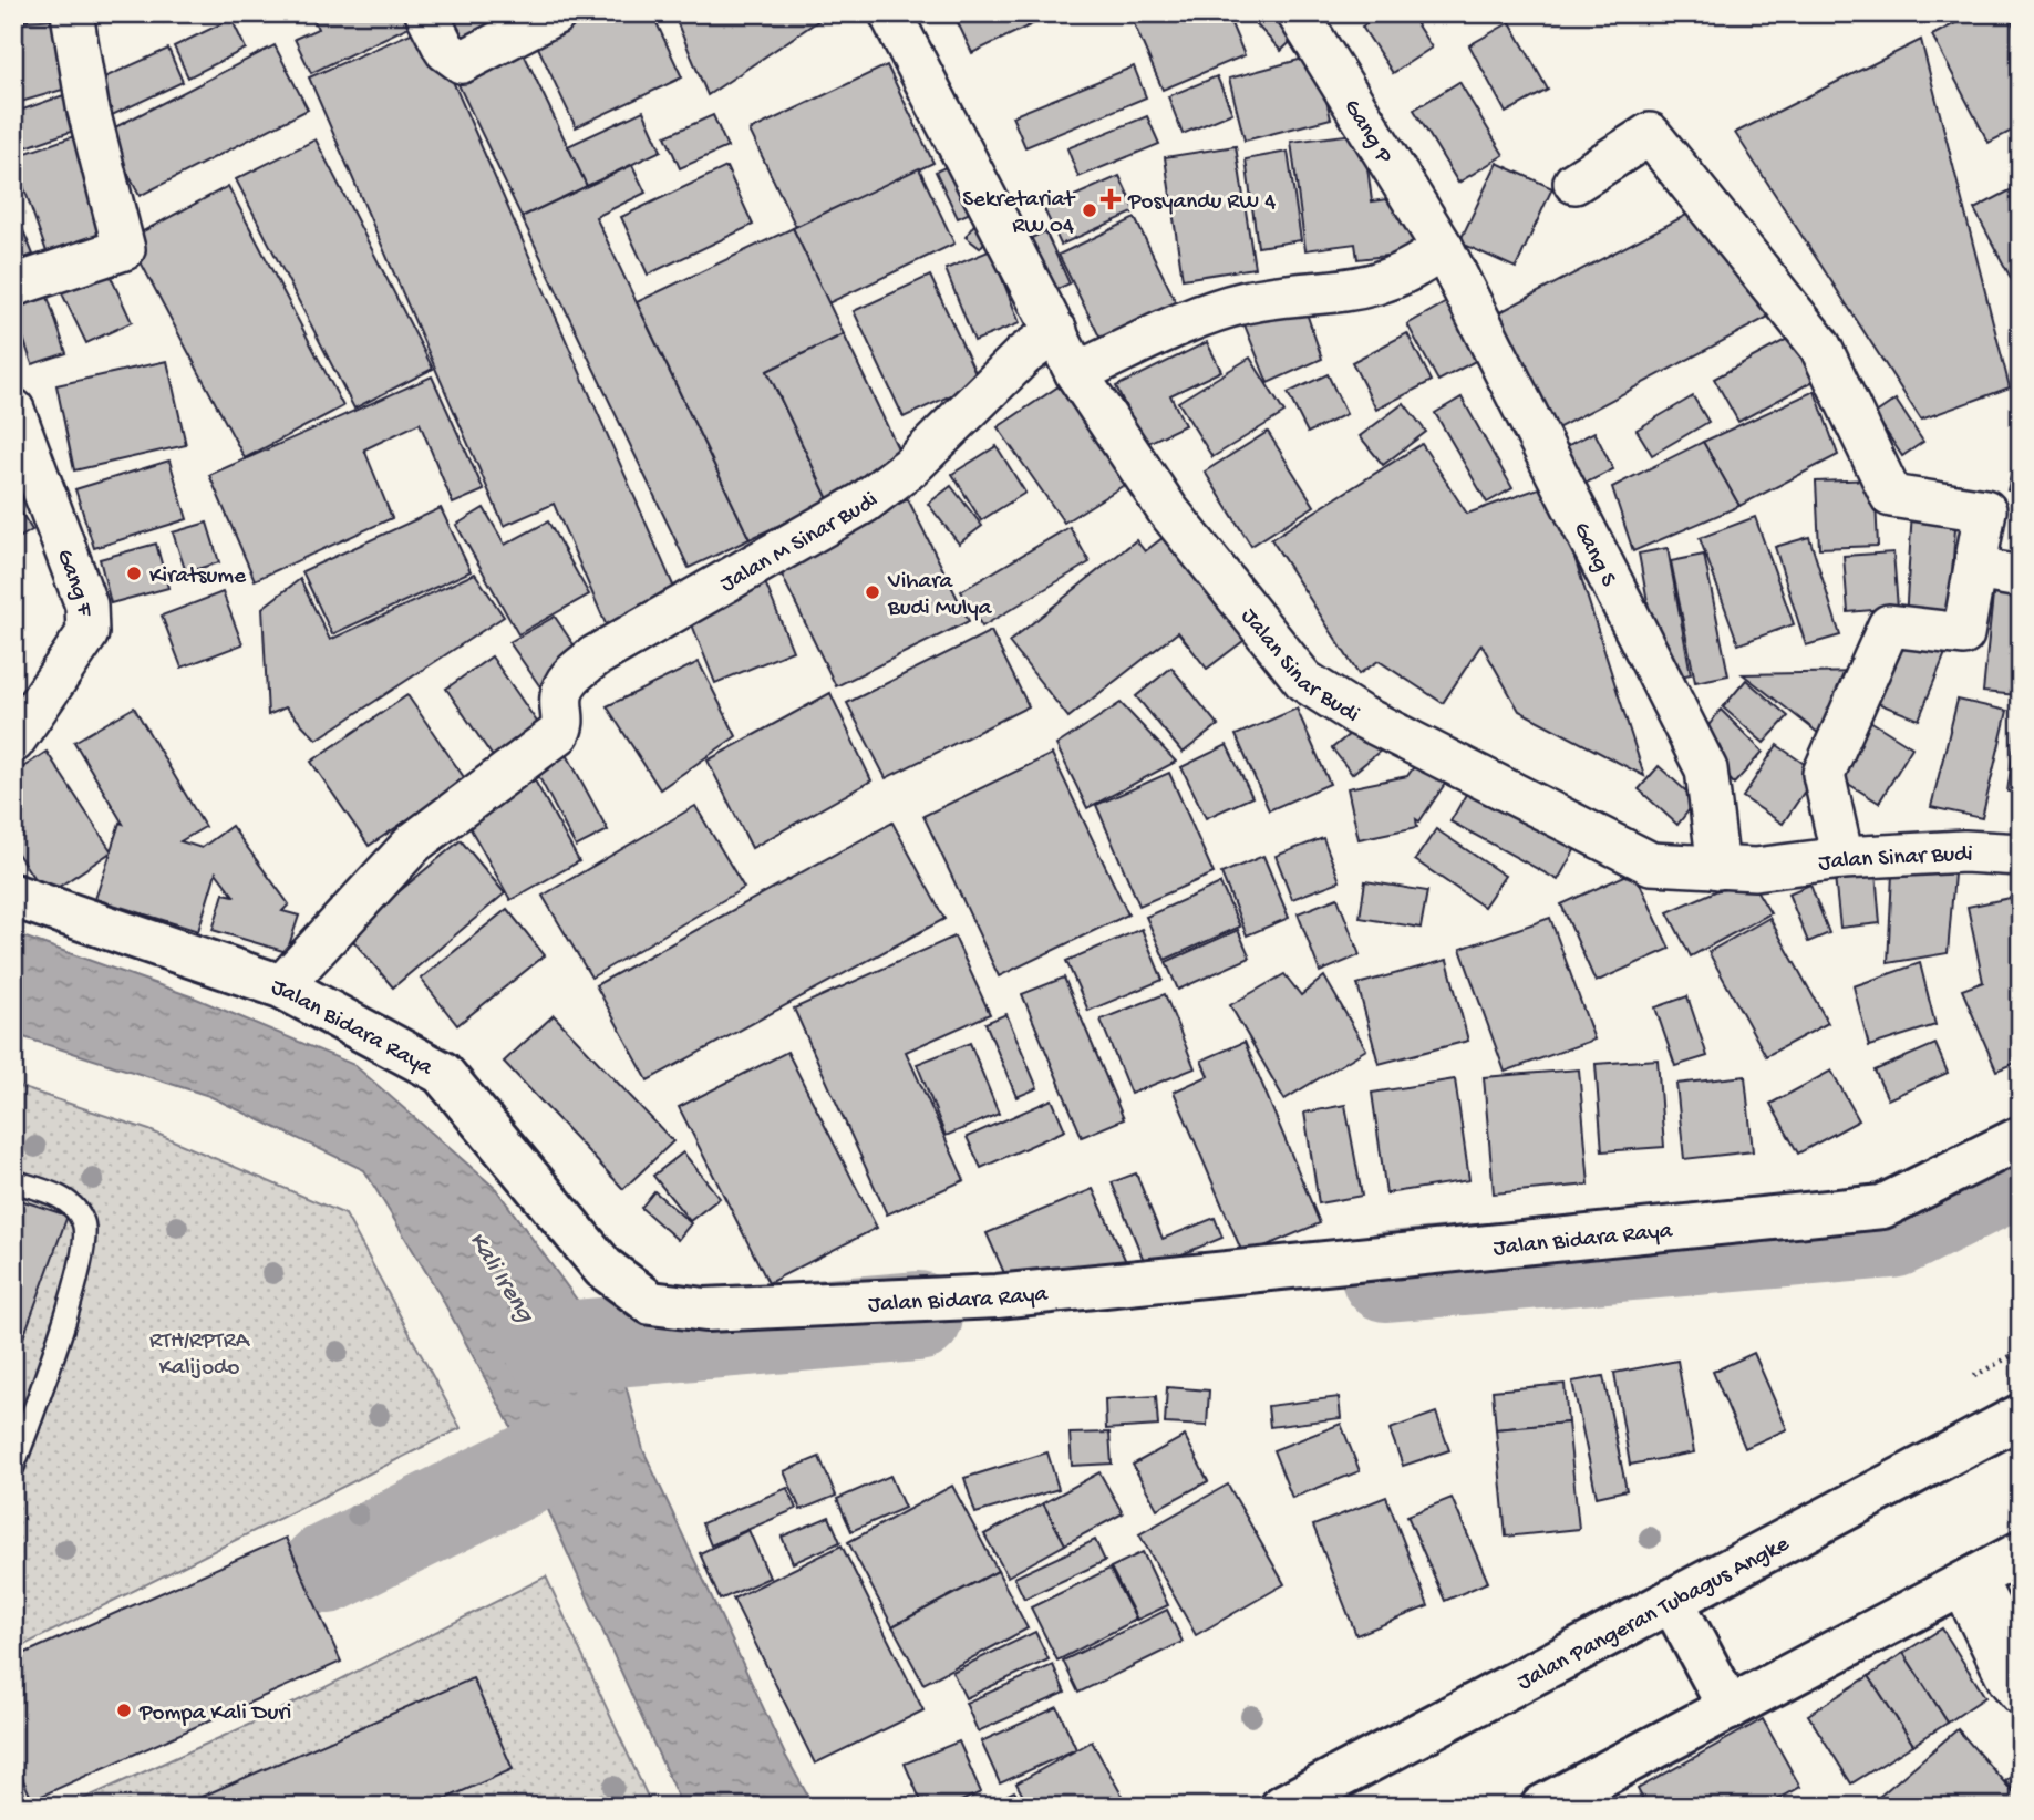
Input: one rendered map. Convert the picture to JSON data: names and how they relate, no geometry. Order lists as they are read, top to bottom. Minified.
{"streets":{"street":["Gang P","Jalan M Sinar Budi","Gang S","Gang F","Jalan Sinar Budi","Jalan Bidara Raya","Jalan Pangeran Tubagus Angke"]},"crossings":[["Gang P","Gang S"],["Jalan M Sinar Budi","Jalan Sinar Budi"],["Jalan M Sinar Budi","Jalan Bidara Raya"],["Gang S","Jalan Sinar Budi"]],"water":["Kali Ireng"],"parks":["RTH/RPTRA Kalijodo"],"places":{"health":["Posyandu RW 4"],"other":["Sekretariat RW 04","Kiratsume","Vihara Budi Mulya","Pompa Kali Duri"]}}
